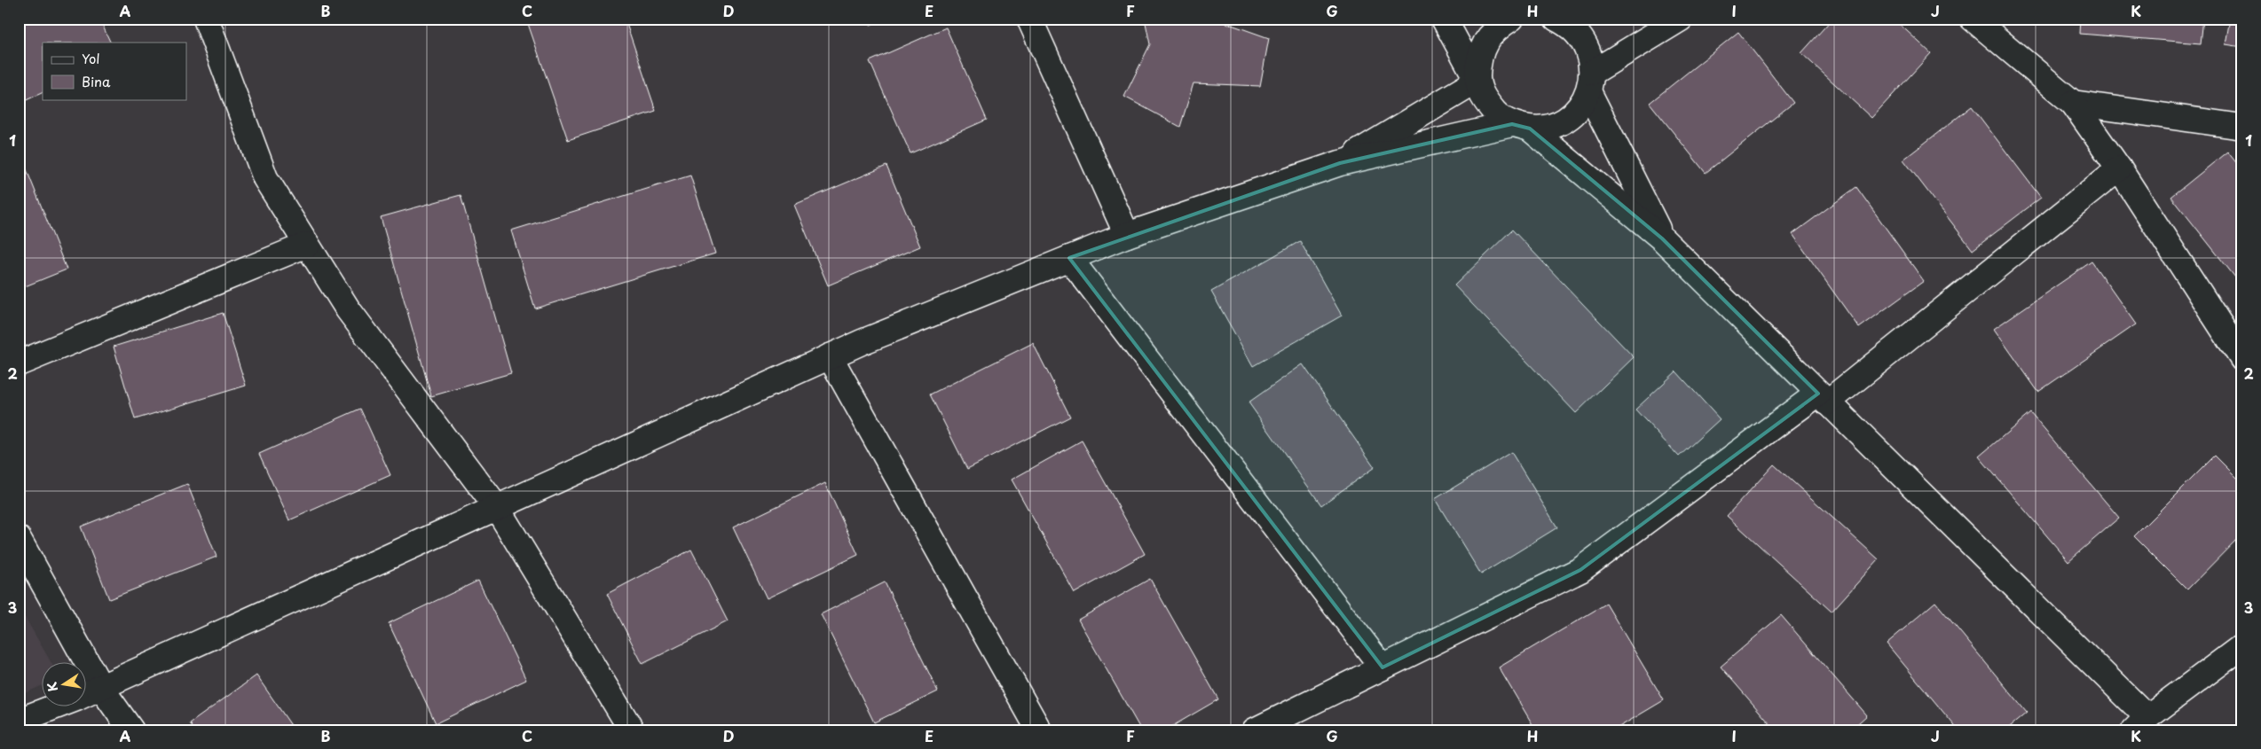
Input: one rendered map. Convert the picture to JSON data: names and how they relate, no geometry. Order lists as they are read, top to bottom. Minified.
{"legend":["Yol","Bina"],"north":"left","grid":{"columns":["A","B","C","D","E","F","G","H","I","J","K"],"rows":["1","2","3"]}}
